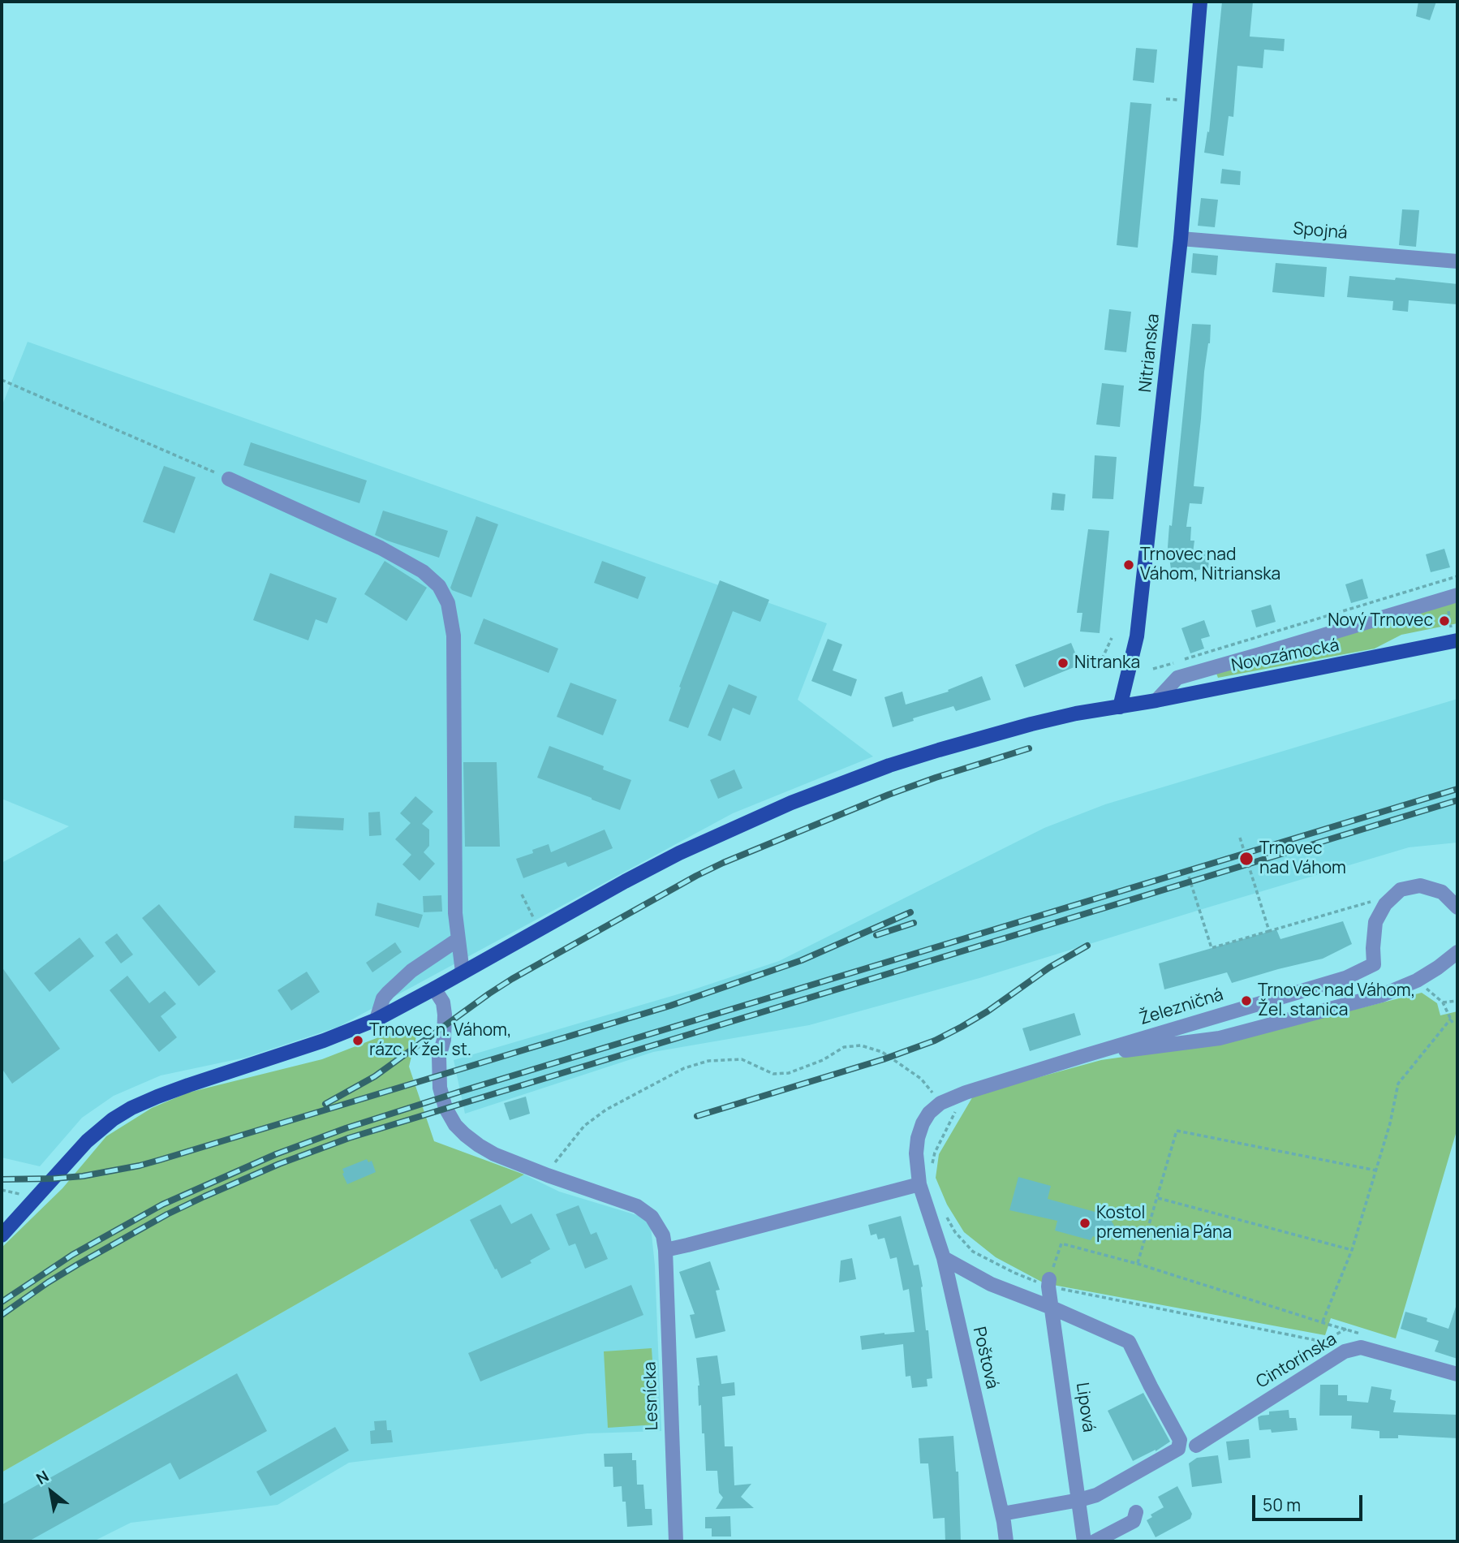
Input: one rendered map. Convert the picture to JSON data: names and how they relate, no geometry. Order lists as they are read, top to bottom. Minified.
{"streets":{"main road":["Nitrianska","Novozámocká"],"street":["Spojná","Železničná","Poštová","Cintorínska","Lesnícka","Lipová"]},"crossings":[["Spojná","Nitrianska"],["Nitrianska","Novozámocká"],["Novozámocká","Lesnícka"],["Železničná","Poštová"]],"places":["Trnovec nad Váhom, Nitrianska","Nový Trnovec","Nitranka","Trnovec nad Váhom","Trnovec nad Váhom, Žel. stanica","Trnovec n. Váhom, rázc. k žel. st.","Kostol premenenia Pána"],"scale_bar":"50 m","north":"top left"}
